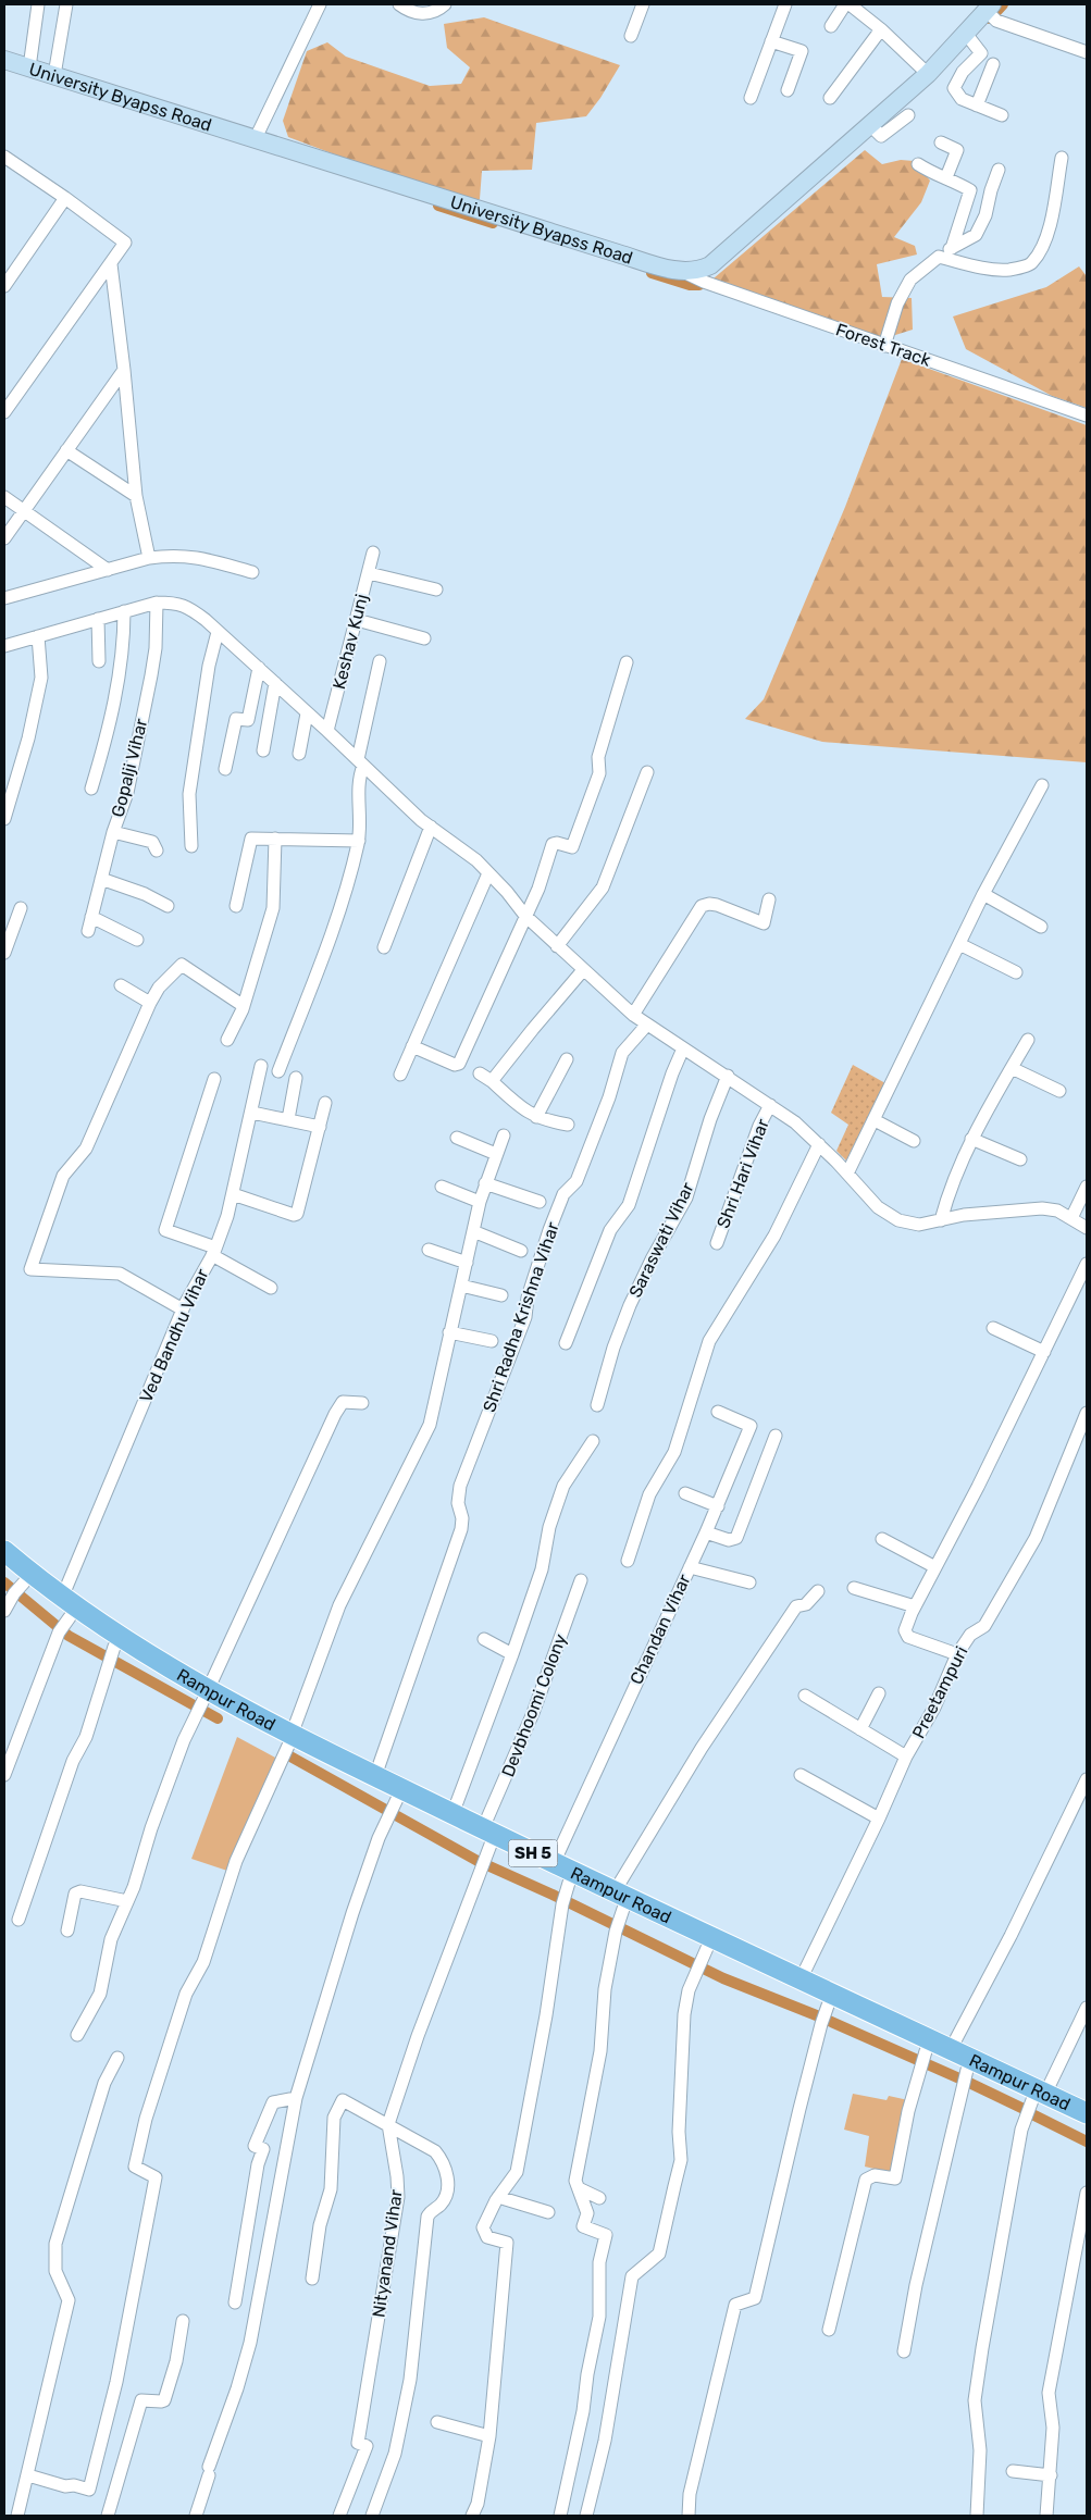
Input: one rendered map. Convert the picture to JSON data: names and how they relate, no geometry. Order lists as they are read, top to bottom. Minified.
{"streets":{"main road":["University Byapss Road","Rampur Road","SH 5"],"street":["Forest Track","Keshav Kunj","Gopalji Vihar","Shri Hari Vihar","Saraswati Vihar","Shri Radha Krishna Vihar","Ved Bandhu Vihar","Chandan Vihar","Preetampuri","Devbhoomi Colony","Nityanand Vihar"]},"crossings":[["University Byapss Road","Forest Track"],["Shri Radha Krishna Vihar","Rampur Road"],["Ved Bandhu Vihar","Rampur Road"],["Chandan Vihar","Rampur Road"],["Preetampuri","Rampur Road"],["Rampur Road","Devbhoomi Colony"],["Rampur Road","Nityanand Vihar"],["Devbhoomi Colony","Nityanand Vihar"]]}
